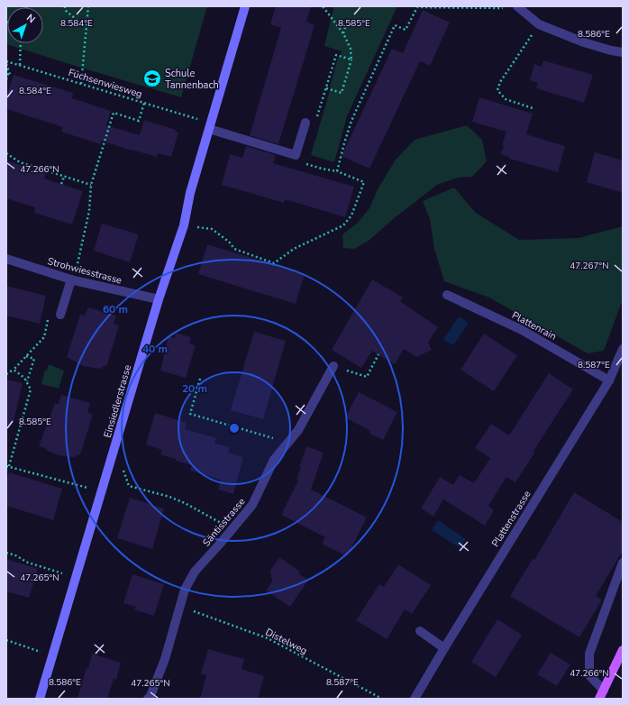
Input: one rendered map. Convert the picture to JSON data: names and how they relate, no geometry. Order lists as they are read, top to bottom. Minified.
{"streets":{"main road":["Einsiedlerstrasse"],"street":["Strohwiesstrasse","Plattenrain","Plattenstrasse","Säntisstrasse"],"path":["Füchsenwiesweg","Distelweg"]},"crossings":[["Strohwiesstrasse","Einsiedlerstrasse"],["Plattenrain","Plattenstrasse"],["Säntisstrasse","Distelweg"]],"places":{"school or university":["Schule Tannenbach"]},"north":"top right","coordinates":["8.584°E","8.585°E","8.586°E","47.266°N","47.267°N","8.587°E","47.265°N"],"rings":["60 m","40 m","20 m"]}
